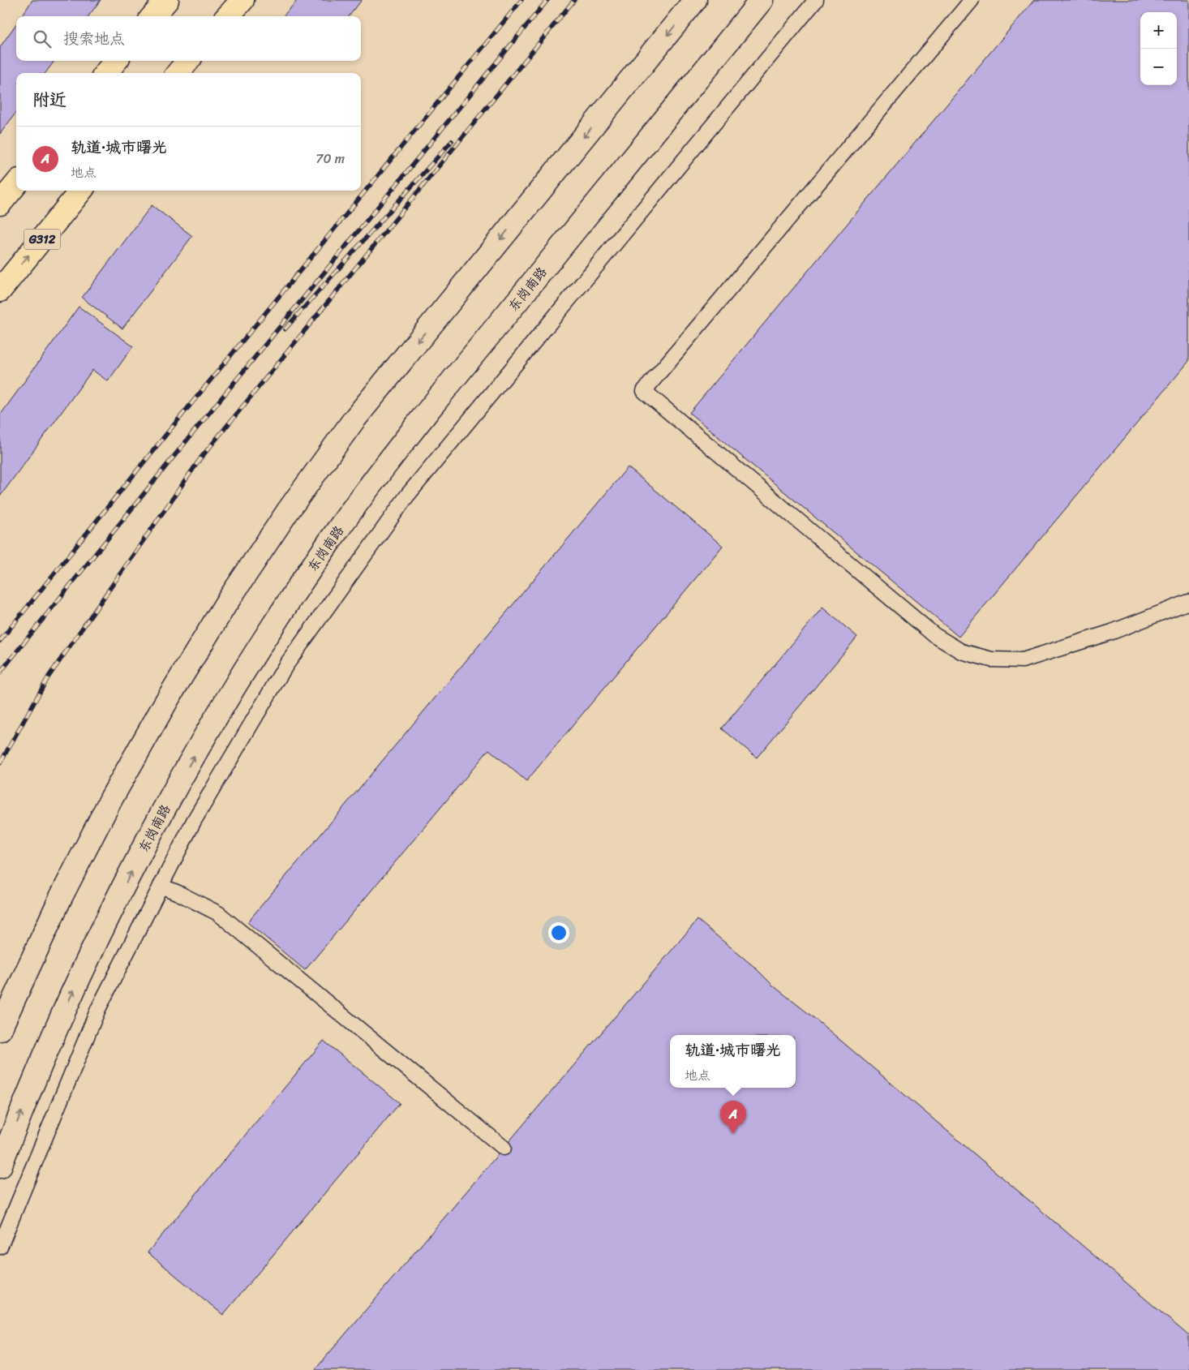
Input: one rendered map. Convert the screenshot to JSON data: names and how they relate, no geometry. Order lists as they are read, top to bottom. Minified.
{"streets":{"highway":["G312"],"street":["东岗南路"]},"page":{"map_buttons":["+","−"],"search":"搜索地点","heading":"附近","list":[{"mark":"A","name":"轨道·城市曙光","note":"地点","value":"70 m"}],"popup":["轨道·城市曙光","地点"],"pins":"A"}}
